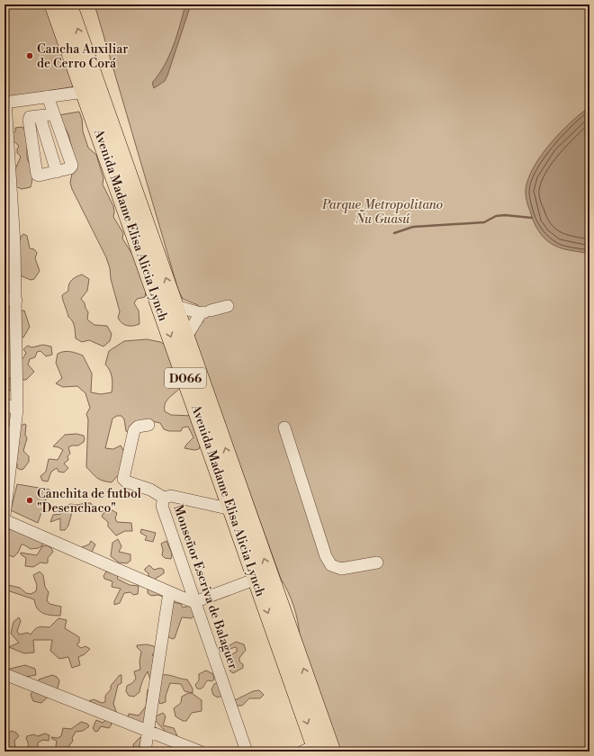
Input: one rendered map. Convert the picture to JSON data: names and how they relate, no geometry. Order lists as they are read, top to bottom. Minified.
{"streets":{"highway":["Avenida Madame Elisa Alicia Lynch","D066"],"street":["Monseñor Escriva de Balaguer"]},"crossings":[["Avenida Madame Elisa Alicia Lynch","Monseñor Escriva de Balaguer"]],"parks":["Parque Metropolitano Ñu Guasú"],"places":["Cancha Auxiliar de Cerro Corá","Canchita de futbol \"Desenchaco\""]}
